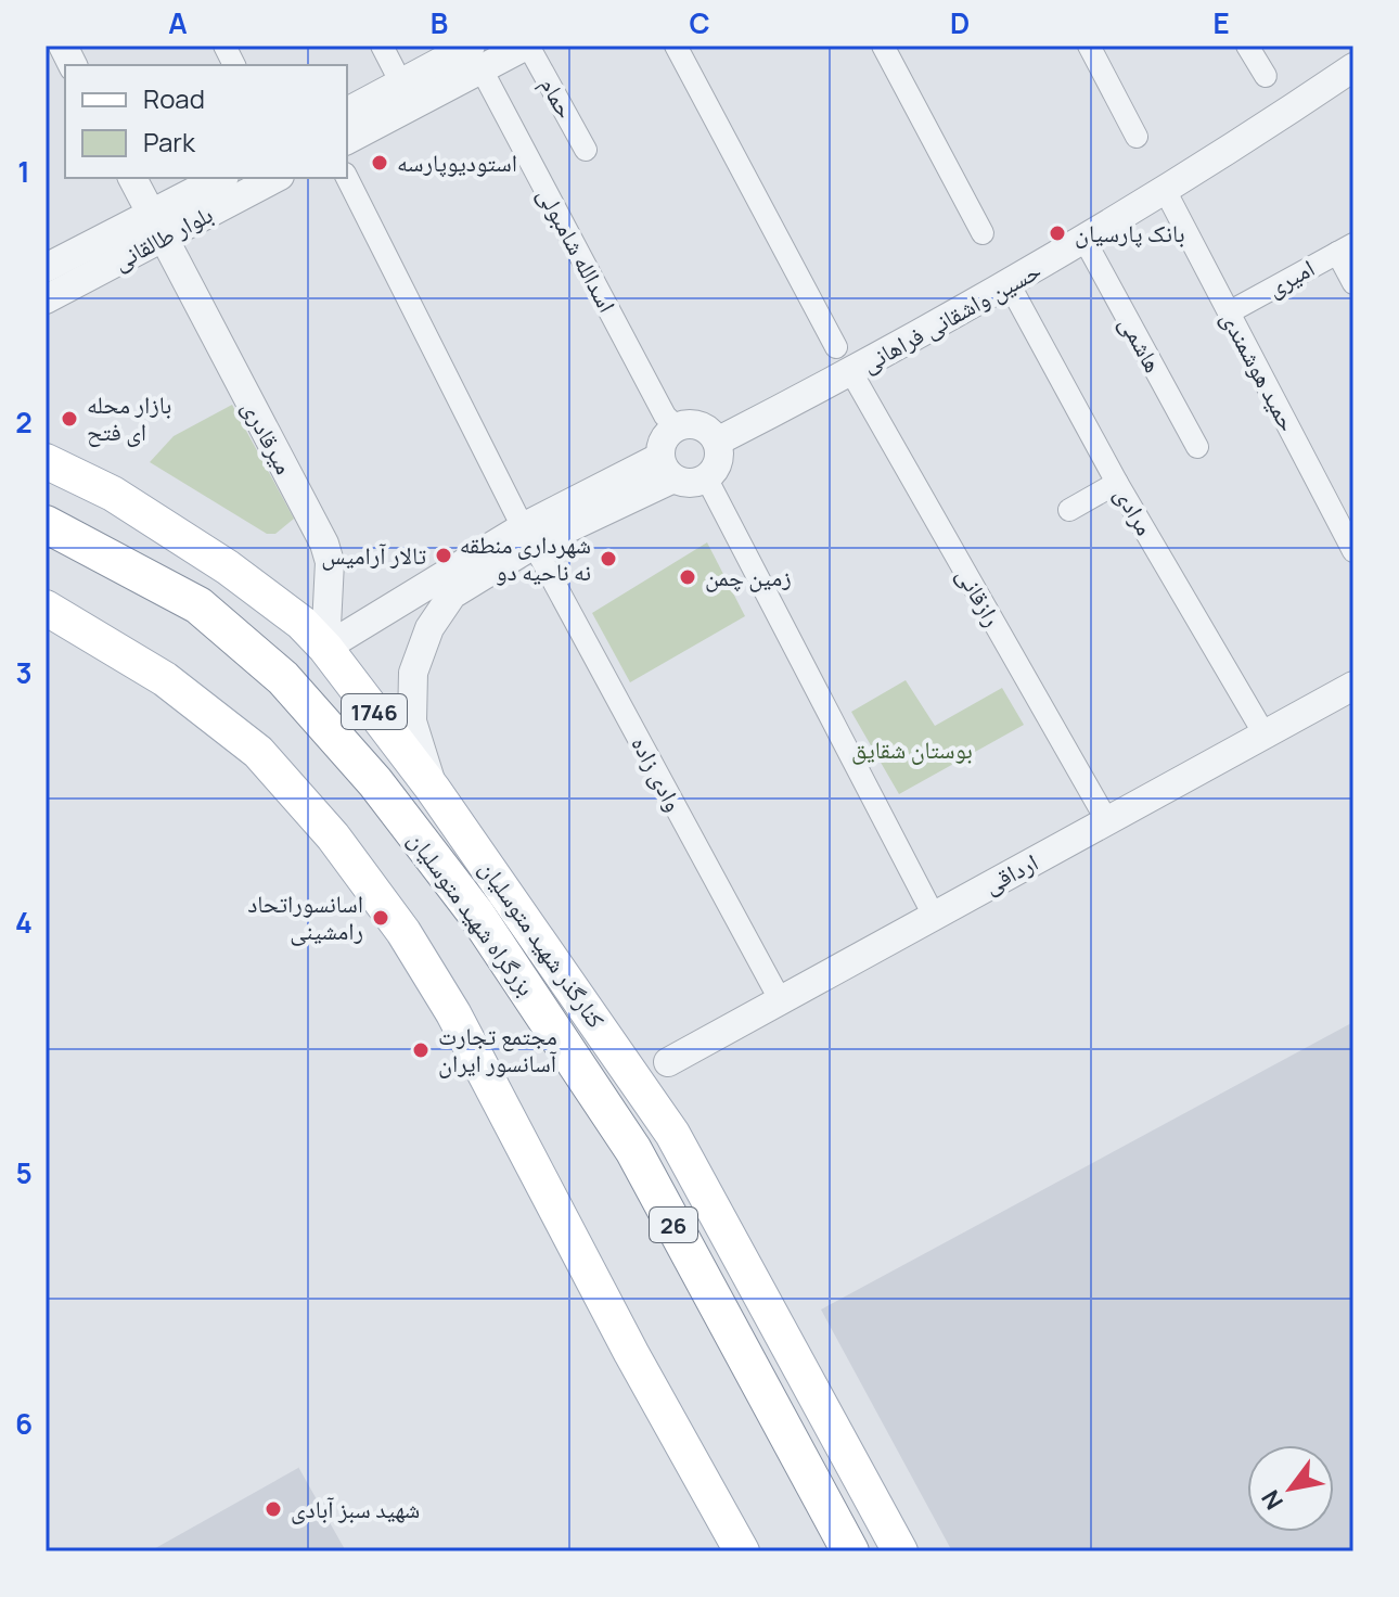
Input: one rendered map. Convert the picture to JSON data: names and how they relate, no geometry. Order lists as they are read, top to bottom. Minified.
{"streets":{"highway":["بزرگراه شهید متوسلیان","26"],"main road":["1746","کنارگذر شهید متوسلیان"],"street":["حمام","بلوار طالقانی","اسدالله شامبولی","امیری","حسین واشقانی فراهانی","هاشمی","حمید هوشمندی","میرقادری","مرادی","رازقانی","وادی زاده","ارداقی"]},"crossings":[["بلوار طالقانی","میرقادری"],["اسدالله شامبولی","حسین واشقانی فراهانی"],["امیری","حمید هوشمندی"],["حسین واشقانی فراهانی","هاشمی"],["حسین واشقانی فراهانی","حمید هوشمندی"],["حسین واشقانی فراهانی","مرادی"],["حسین واشقانی فراهانی","رازقانی"],["میرقادری","کنارگذر شهید متوسلیان"],["مرادی","ارداقی"],["رازقانی","ارداقی"],["وادی زاده","ارداقی"]],"parks":["بوستان شقایق"],"places":["استودیوپارسه","بانک پارسیان","بازار محله ای فتح","تالار آرامیس","شهرداری منطقه نه ناحیه دو","زمین چمن","اسانسوراتحاد رامشینی","مجتمع تجارت آسانسور ایران","شهید سبز آبادی"],"legend":["Road","Park"],"north":"bottom left","grid":{"columns":["A","B","C","D","E"],"rows":["1","2","3","4","5","6"]}}
